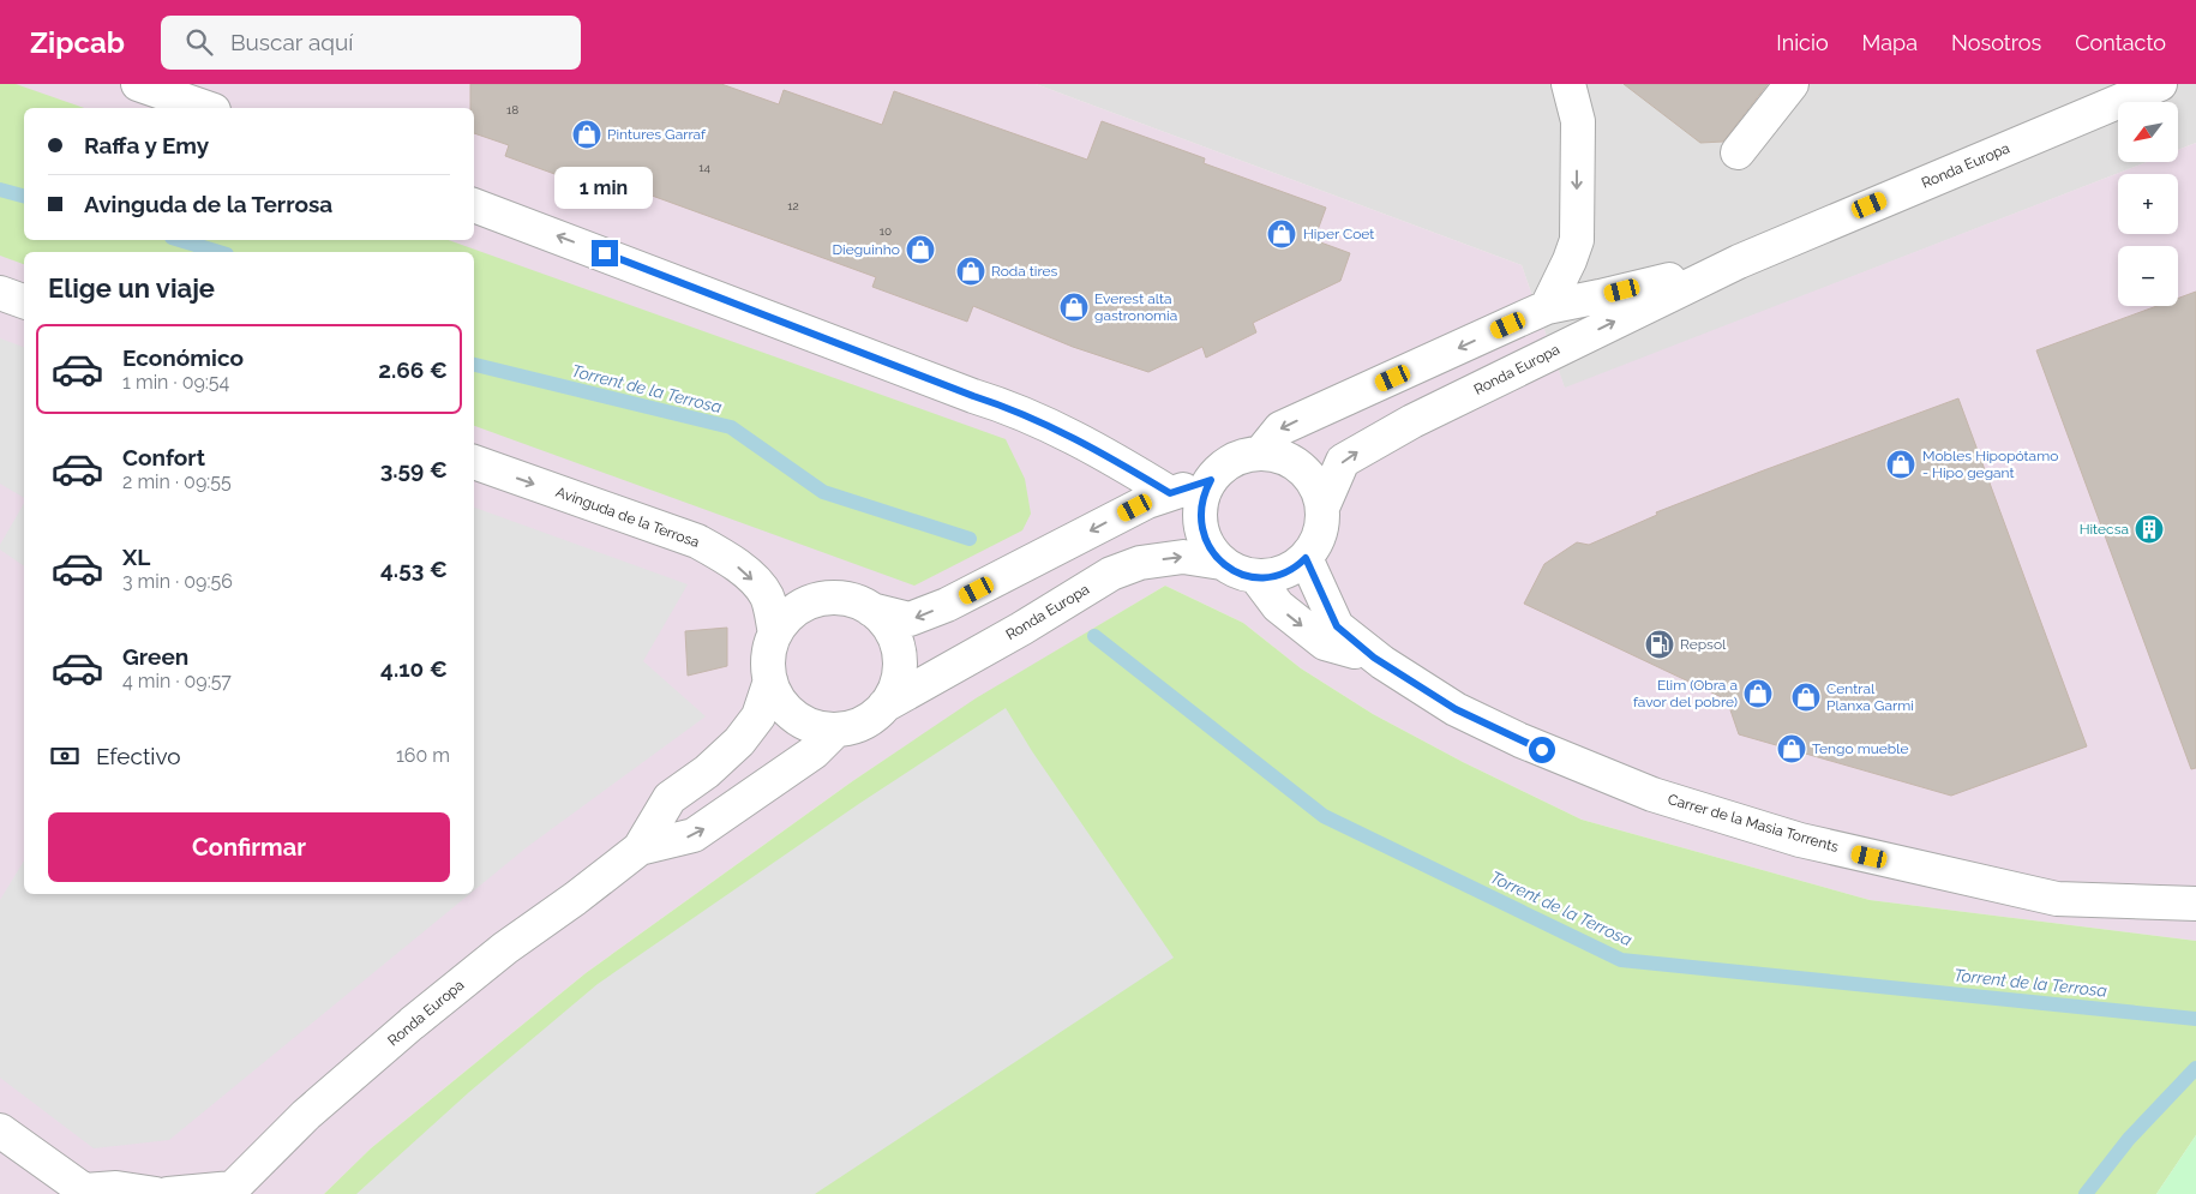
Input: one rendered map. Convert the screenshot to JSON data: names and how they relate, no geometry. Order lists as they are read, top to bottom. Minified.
{"streets":{"street":["Ronda Europa","Avinguda de la Terrosa","Carrer de la Masia Torrents"]},"crossings":[["Ronda Europa","Avinguda de la Terrosa"],["Ronda Europa","Carrer de la Masia Torrents"]],"water":["Torrent de la Terrosa"],"places":{"shop":["Pintures Garraf","Hiper Coet","Dieguinho","Roda tires","Everest alta gastronomia","Mobles Hipopótamo - Hipo gegant","Elim (Obra a favor del pobre)","Central Planxa Garmi","Tengo mueble"],"building":["Hitecsa"],"fuel station":["Repsol"]},"house_numbers":["18","14","12","10"],"north":"bottom left","page":{"header":"Zipcab","search":"Buscar aquí","nav":["Inicio","Mapa","Nosotros","Contacto"],"map_buttons":["+","−"],"banner":["Raffa y Emy","Avinguda de la Terrosa"],"bubble":"1 min","heading":"Elige un viaje","list":[{"name":"Económico","note":"1 min · 09:54","value":"2.66 €"},{"name":"Confort","note":"2 min · 09:55","value":"3.59 €"},{"name":"XL","note":"3 min · 09:56","value":"4.53 €"},{"name":"Green","note":"4 min · 09:57","value":"4.10 €"}],"pay":["Efectivo","160 m"],"buttons":"Confirmar"}}
